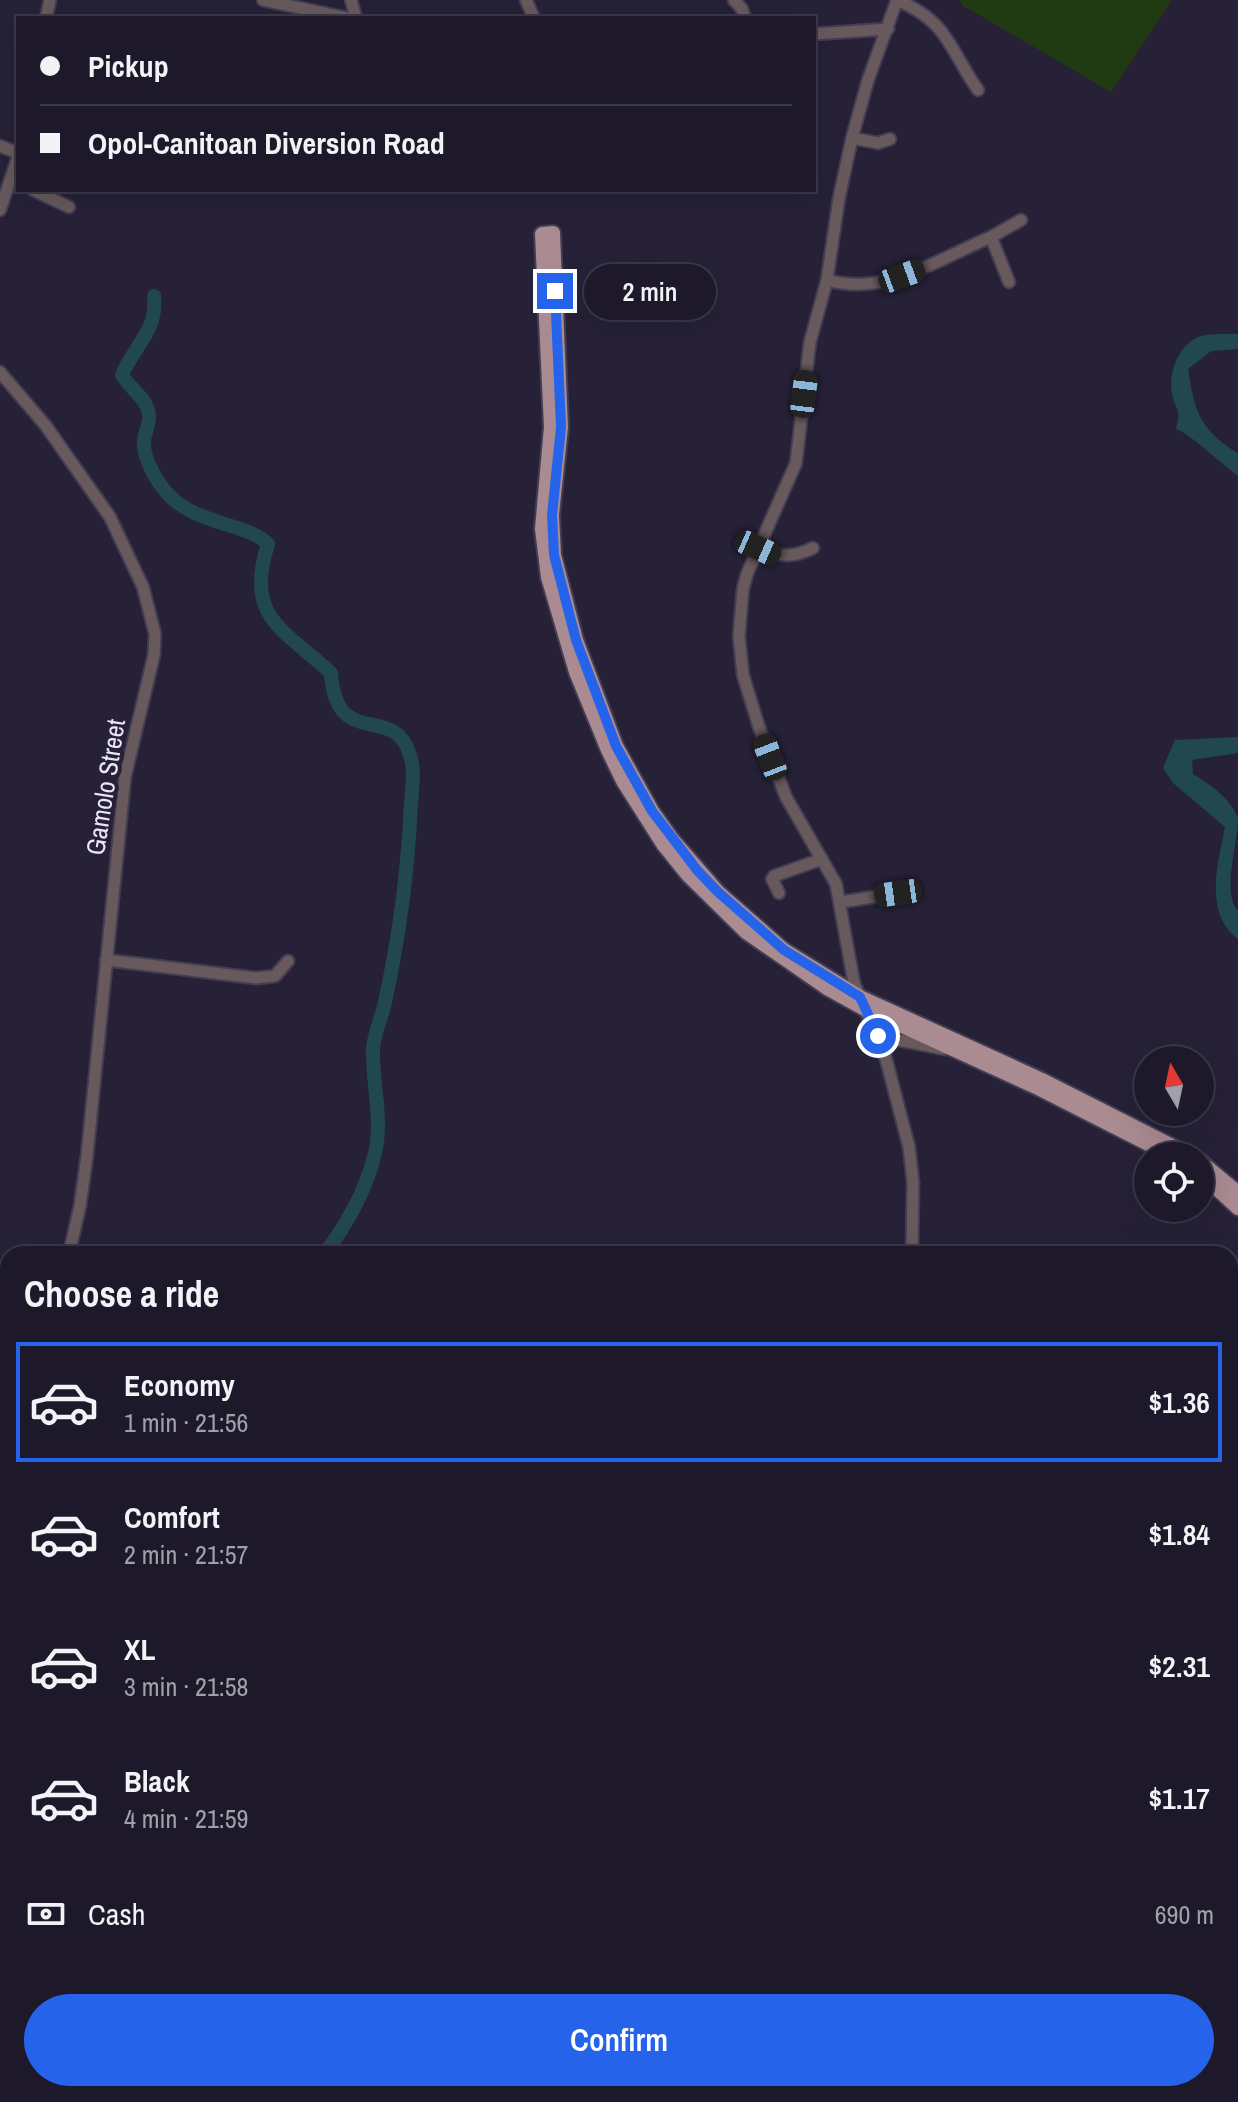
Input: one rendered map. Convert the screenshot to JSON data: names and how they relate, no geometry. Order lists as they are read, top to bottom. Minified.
{"streets":{"street":["Gamolo Street"]},"north":"top","page":{"banner":["Pickup","Opol-Canitoan Diversion Road"],"bubble":"2 min","heading":"Choose a ride","list":[{"name":"Economy","note":"1 min · 21:56","value":"$1.36"},{"name":"Comfort","note":"2 min · 21:57","value":"$1.84"},{"name":"XL","note":"3 min · 21:58","value":"$2.31"},{"name":"Black","note":"4 min · 21:59","value":"$1.17"}],"pay":["Cash","690 m"],"buttons":"Confirm"}}
